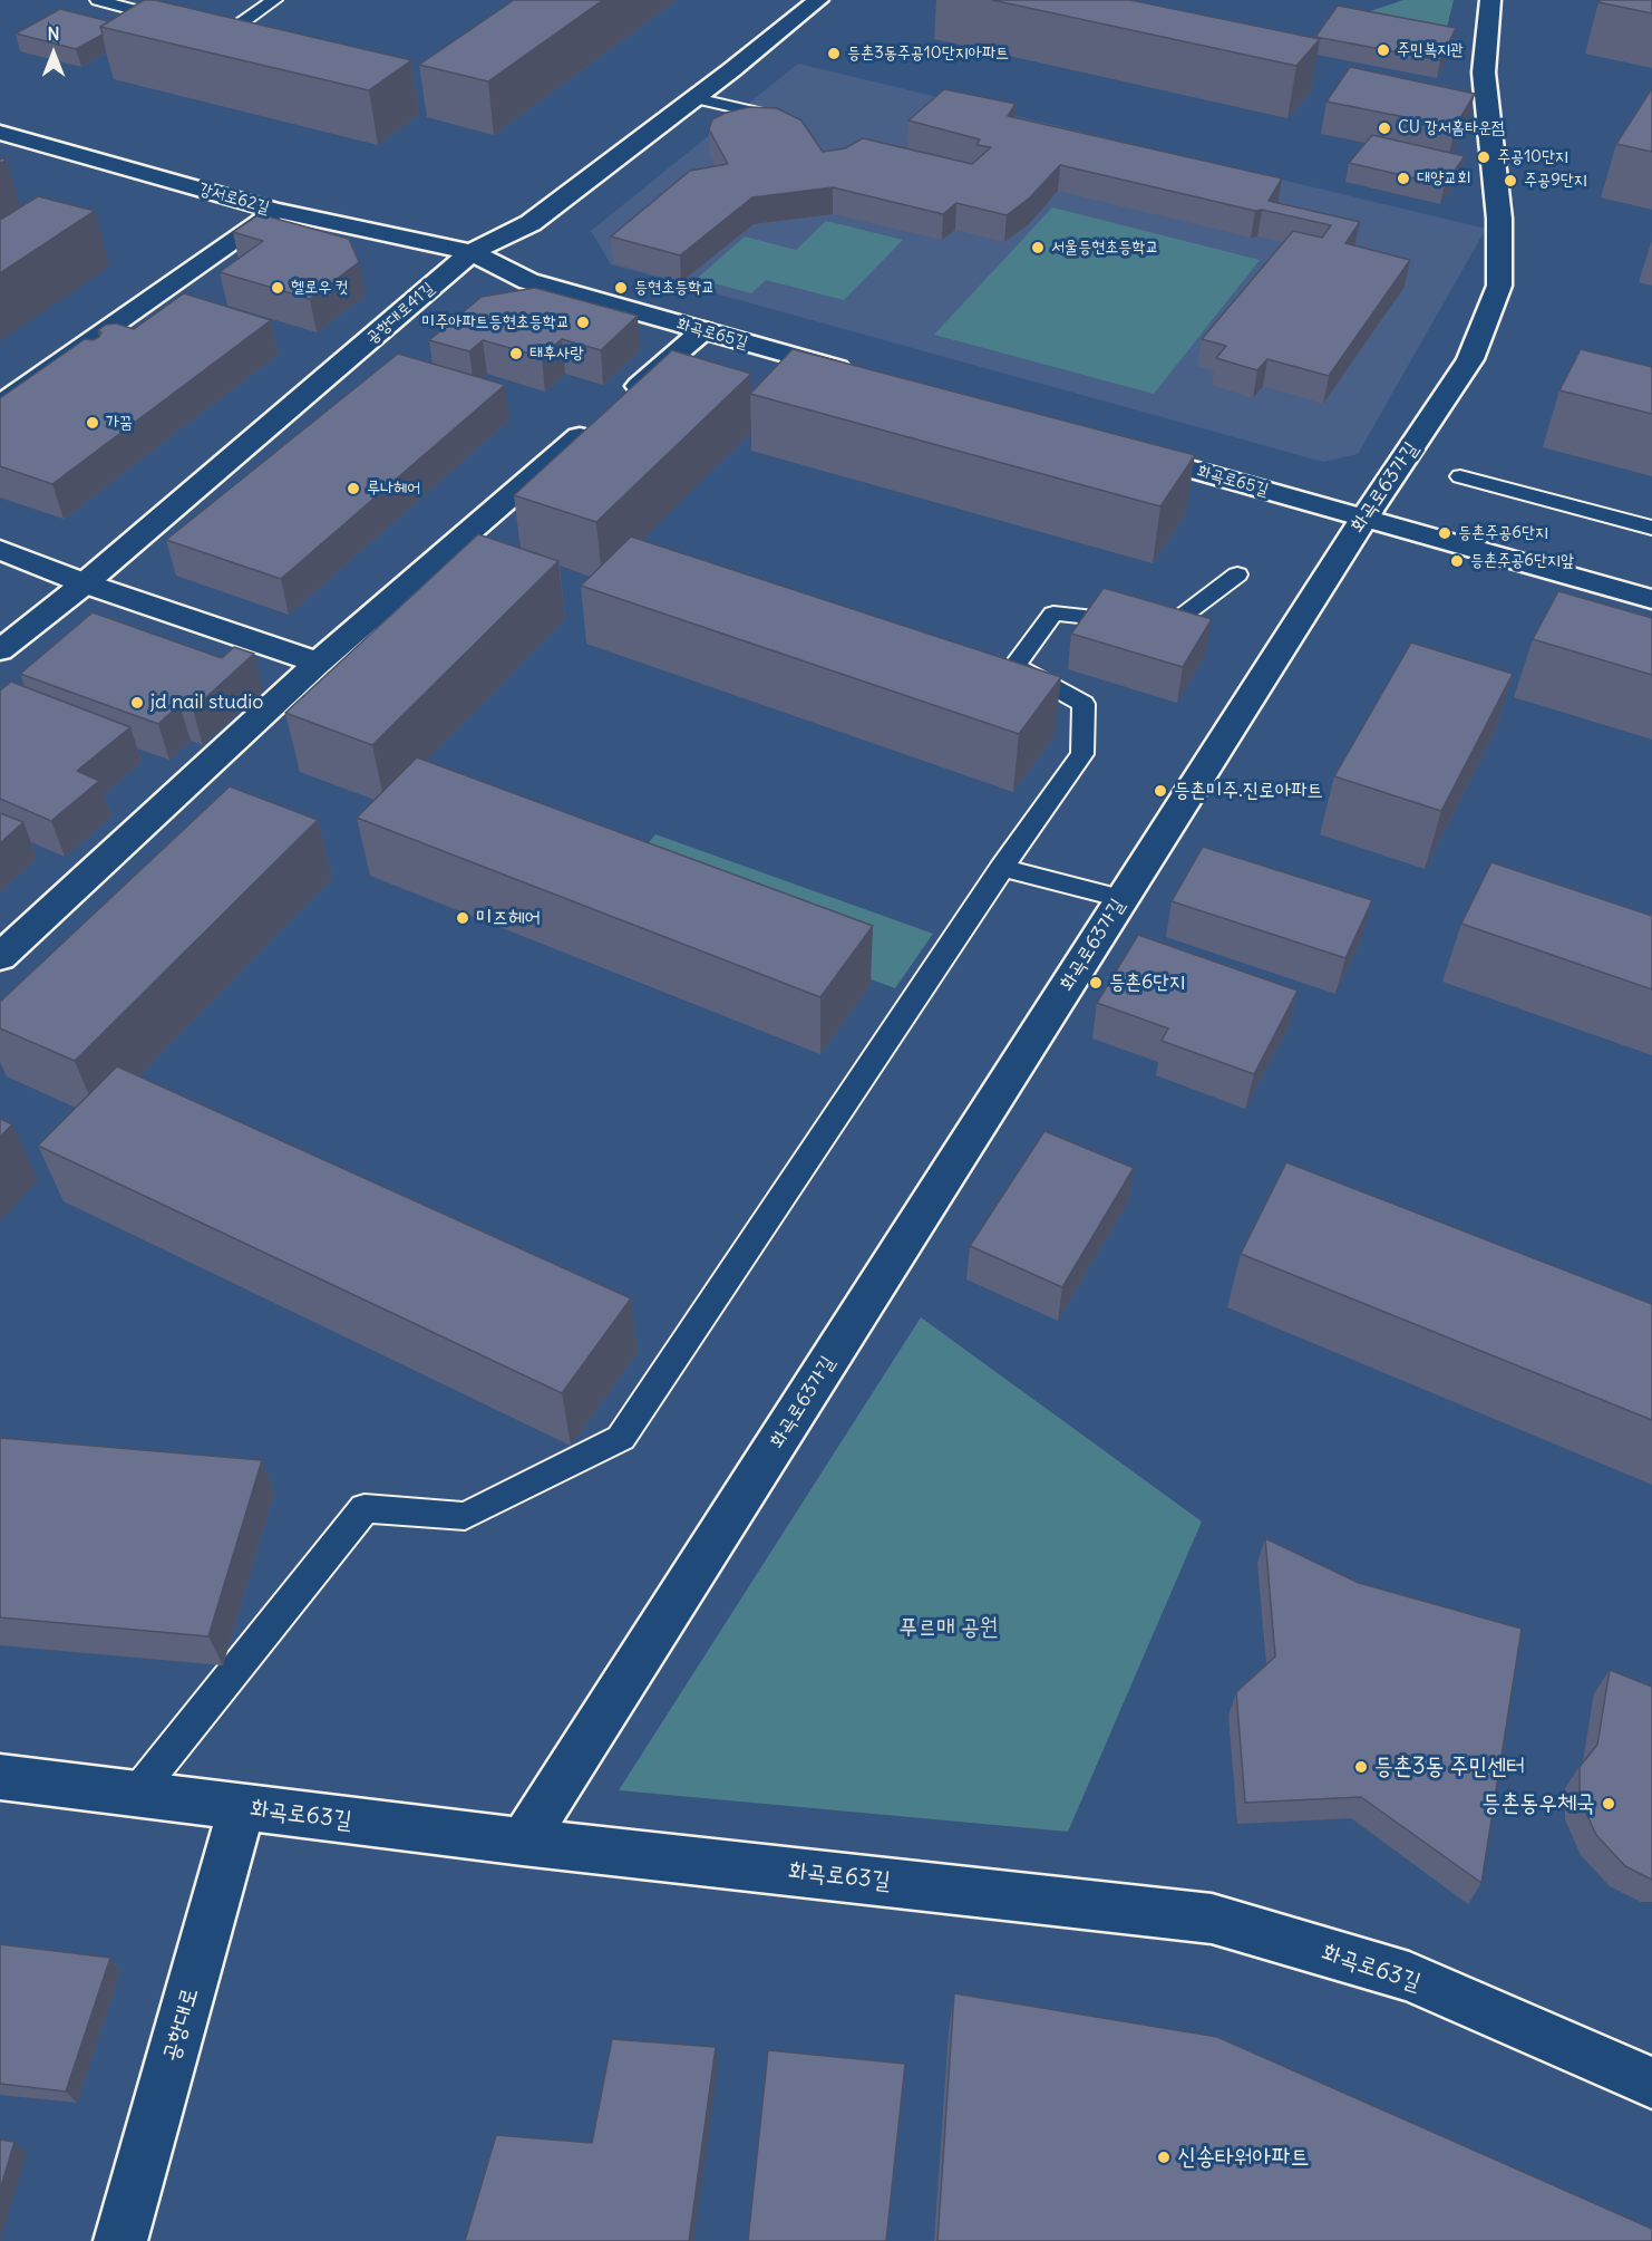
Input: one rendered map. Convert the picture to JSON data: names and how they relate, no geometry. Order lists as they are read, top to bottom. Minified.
{"streets":{"street":["강서로62길","공항대로41길","화곡로65길","화곡로63가길","화곡로63길","공항대로"]},"crossings":[["강서로62길","공항대로41길"],["강서로62길","화곡로65길"],["공항대로41길","화곡로65길"],["화곡로65길","화곡로63가길"],["화곡로63가길","화곡로63길"],["화곡로63길","공항대로"]],"parks":["푸르매 공원"],"places":["주민복지관","등촌3동주공10단지아파트","CU 강서홈타운점","주공10단지","대양교회","주공9단지","서울등현초등학교","헬로우 컷","등현초등학교","미주아파트등현초등학교","태후사랑","가꿈","루나헤어","등촌주공6단지","등촌주공6단지앞","jd nail studio","등촌미주.진로아파트","미즈헤어","등촌6단지","등촌3동 주민센터","등촌동우체국","신송타워아파트"],"north":"top"}
